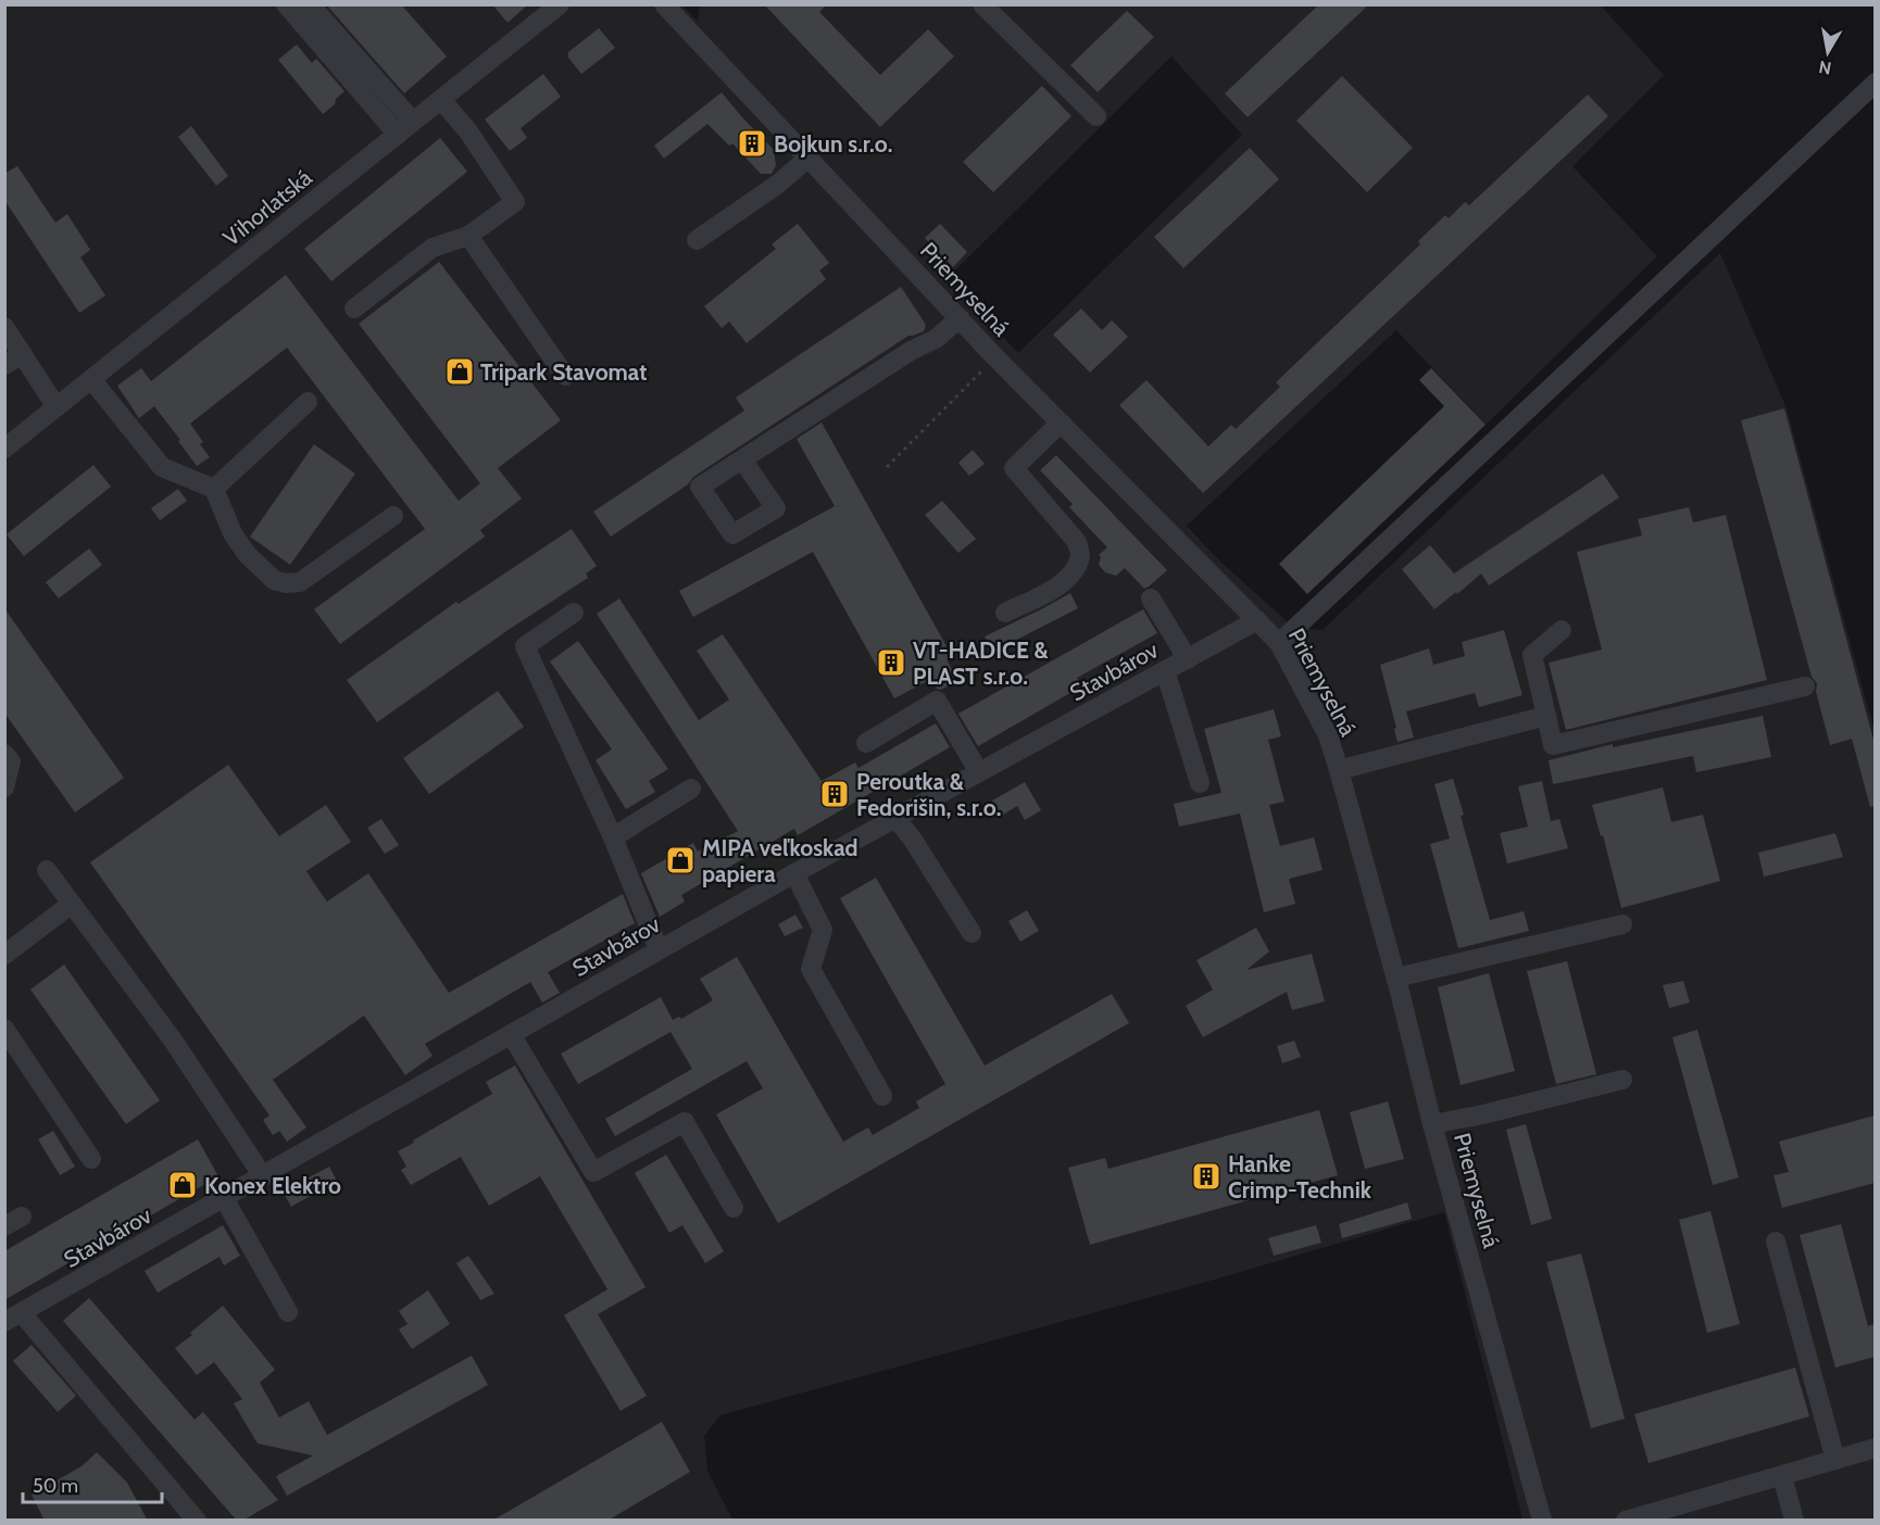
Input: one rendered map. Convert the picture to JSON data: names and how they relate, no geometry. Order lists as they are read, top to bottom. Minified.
{"streets":{"street":["Vihorlatská","Priemyselná","Stavbárov"]},"crossings":[["Priemyselná","Stavbárov"]],"places":{"building":["Bojkun s.r.o.","VT-HADICE & PLAST s.r.o.","Peroutka & Fedorišin, s.r.o.","Hanke Crimp-Technik"],"shop":["Tripark Stavomat","MIPA veľkoskad papiera","Konex Elektro"]},"scale_bar":"50 m","north":"bottom"}
